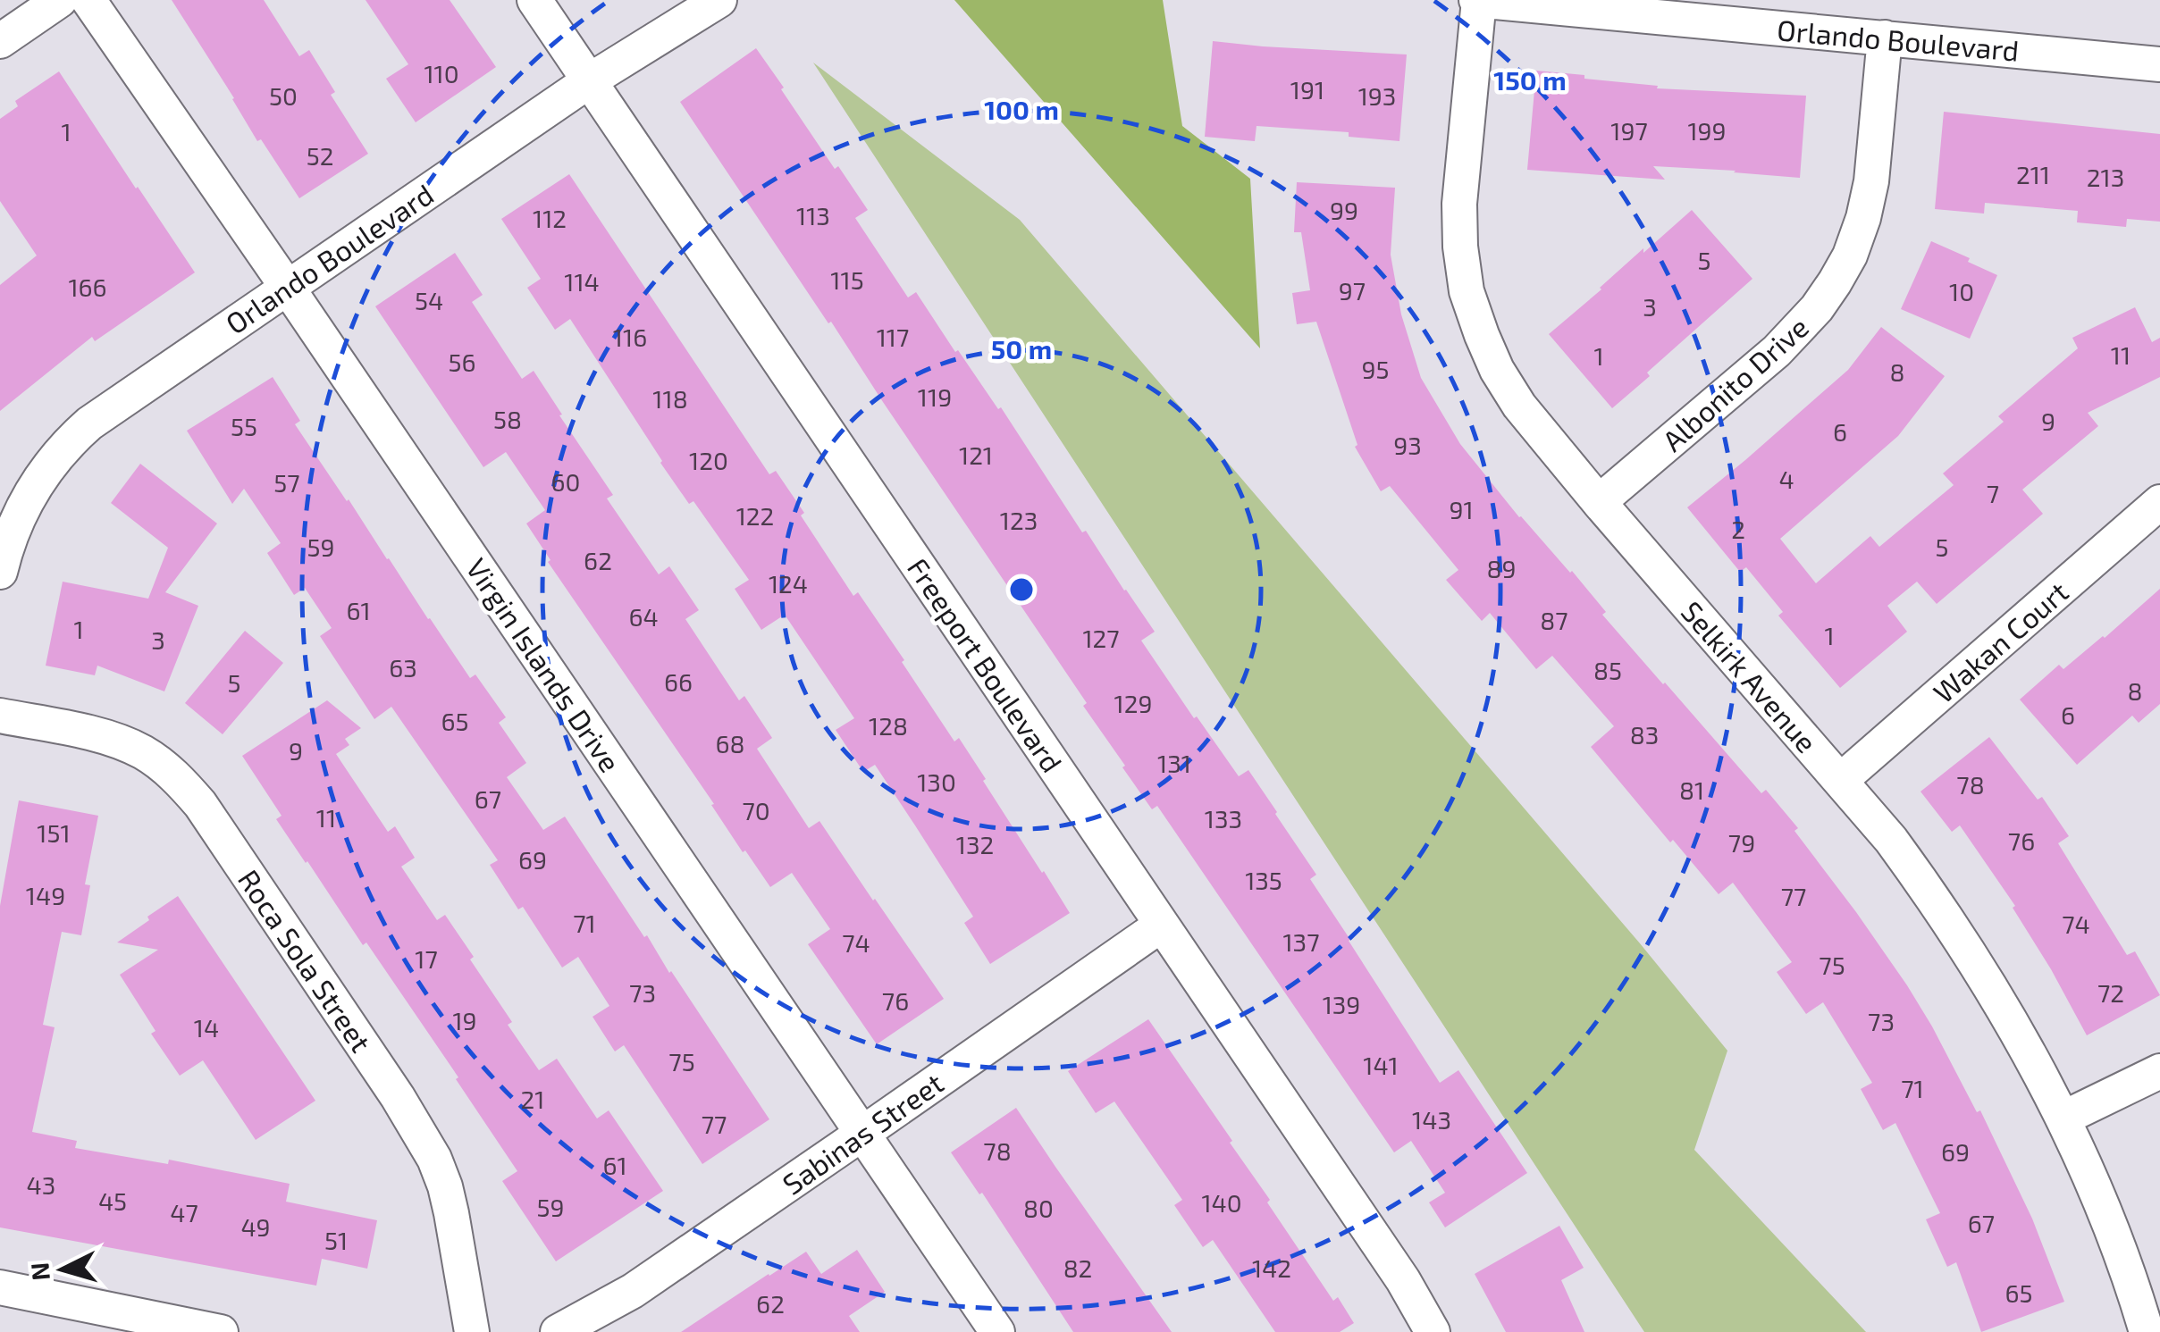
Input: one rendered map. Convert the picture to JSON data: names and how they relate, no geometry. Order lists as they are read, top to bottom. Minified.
{"streets":{"street":["Orlando Boulevard","Albonito Drive","Wakan Court","Virgin Islands Drive","Freeport Boulevard","Selkirk Avenue","Roca Sola Street","Sabinas Street"]},"crossings":[["Orlando Boulevard","Albonito Drive"],["Orlando Boulevard","Virgin Islands Drive"],["Orlando Boulevard","Freeport Boulevard"],["Orlando Boulevard","Selkirk Avenue"],["Albonito Drive","Selkirk Avenue"],["Wakan Court","Selkirk Avenue"],["Virgin Islands Drive","Sabinas Street"],["Freeport Boulevard","Sabinas Street"]],"house_numbers":["110","191","50","193","197","199","1","52","211","213","99","113","112","5","115","114","166","97","10","54","3","116","117","11","1","56","95","8","119","118","58","9","55","6","93","121","120","4","60","57","7","91","122","123","2","59","5","62","89","124","61","64","87","1","1","127","3","63","85","66","5","8","129","6","65","128","83","68","9","131","130","78","81","67","70","11","133","151","76","79","132","69","135","149","77","71","74","137","74","17","75","73","72","76","139","19","73","14","75","141","71","21","143","77","78","69","61","43","45","140","59","80","47","67","49","51","82","142","65","62"],"north":"left","rings":["150 m","100 m","50 m"]}
